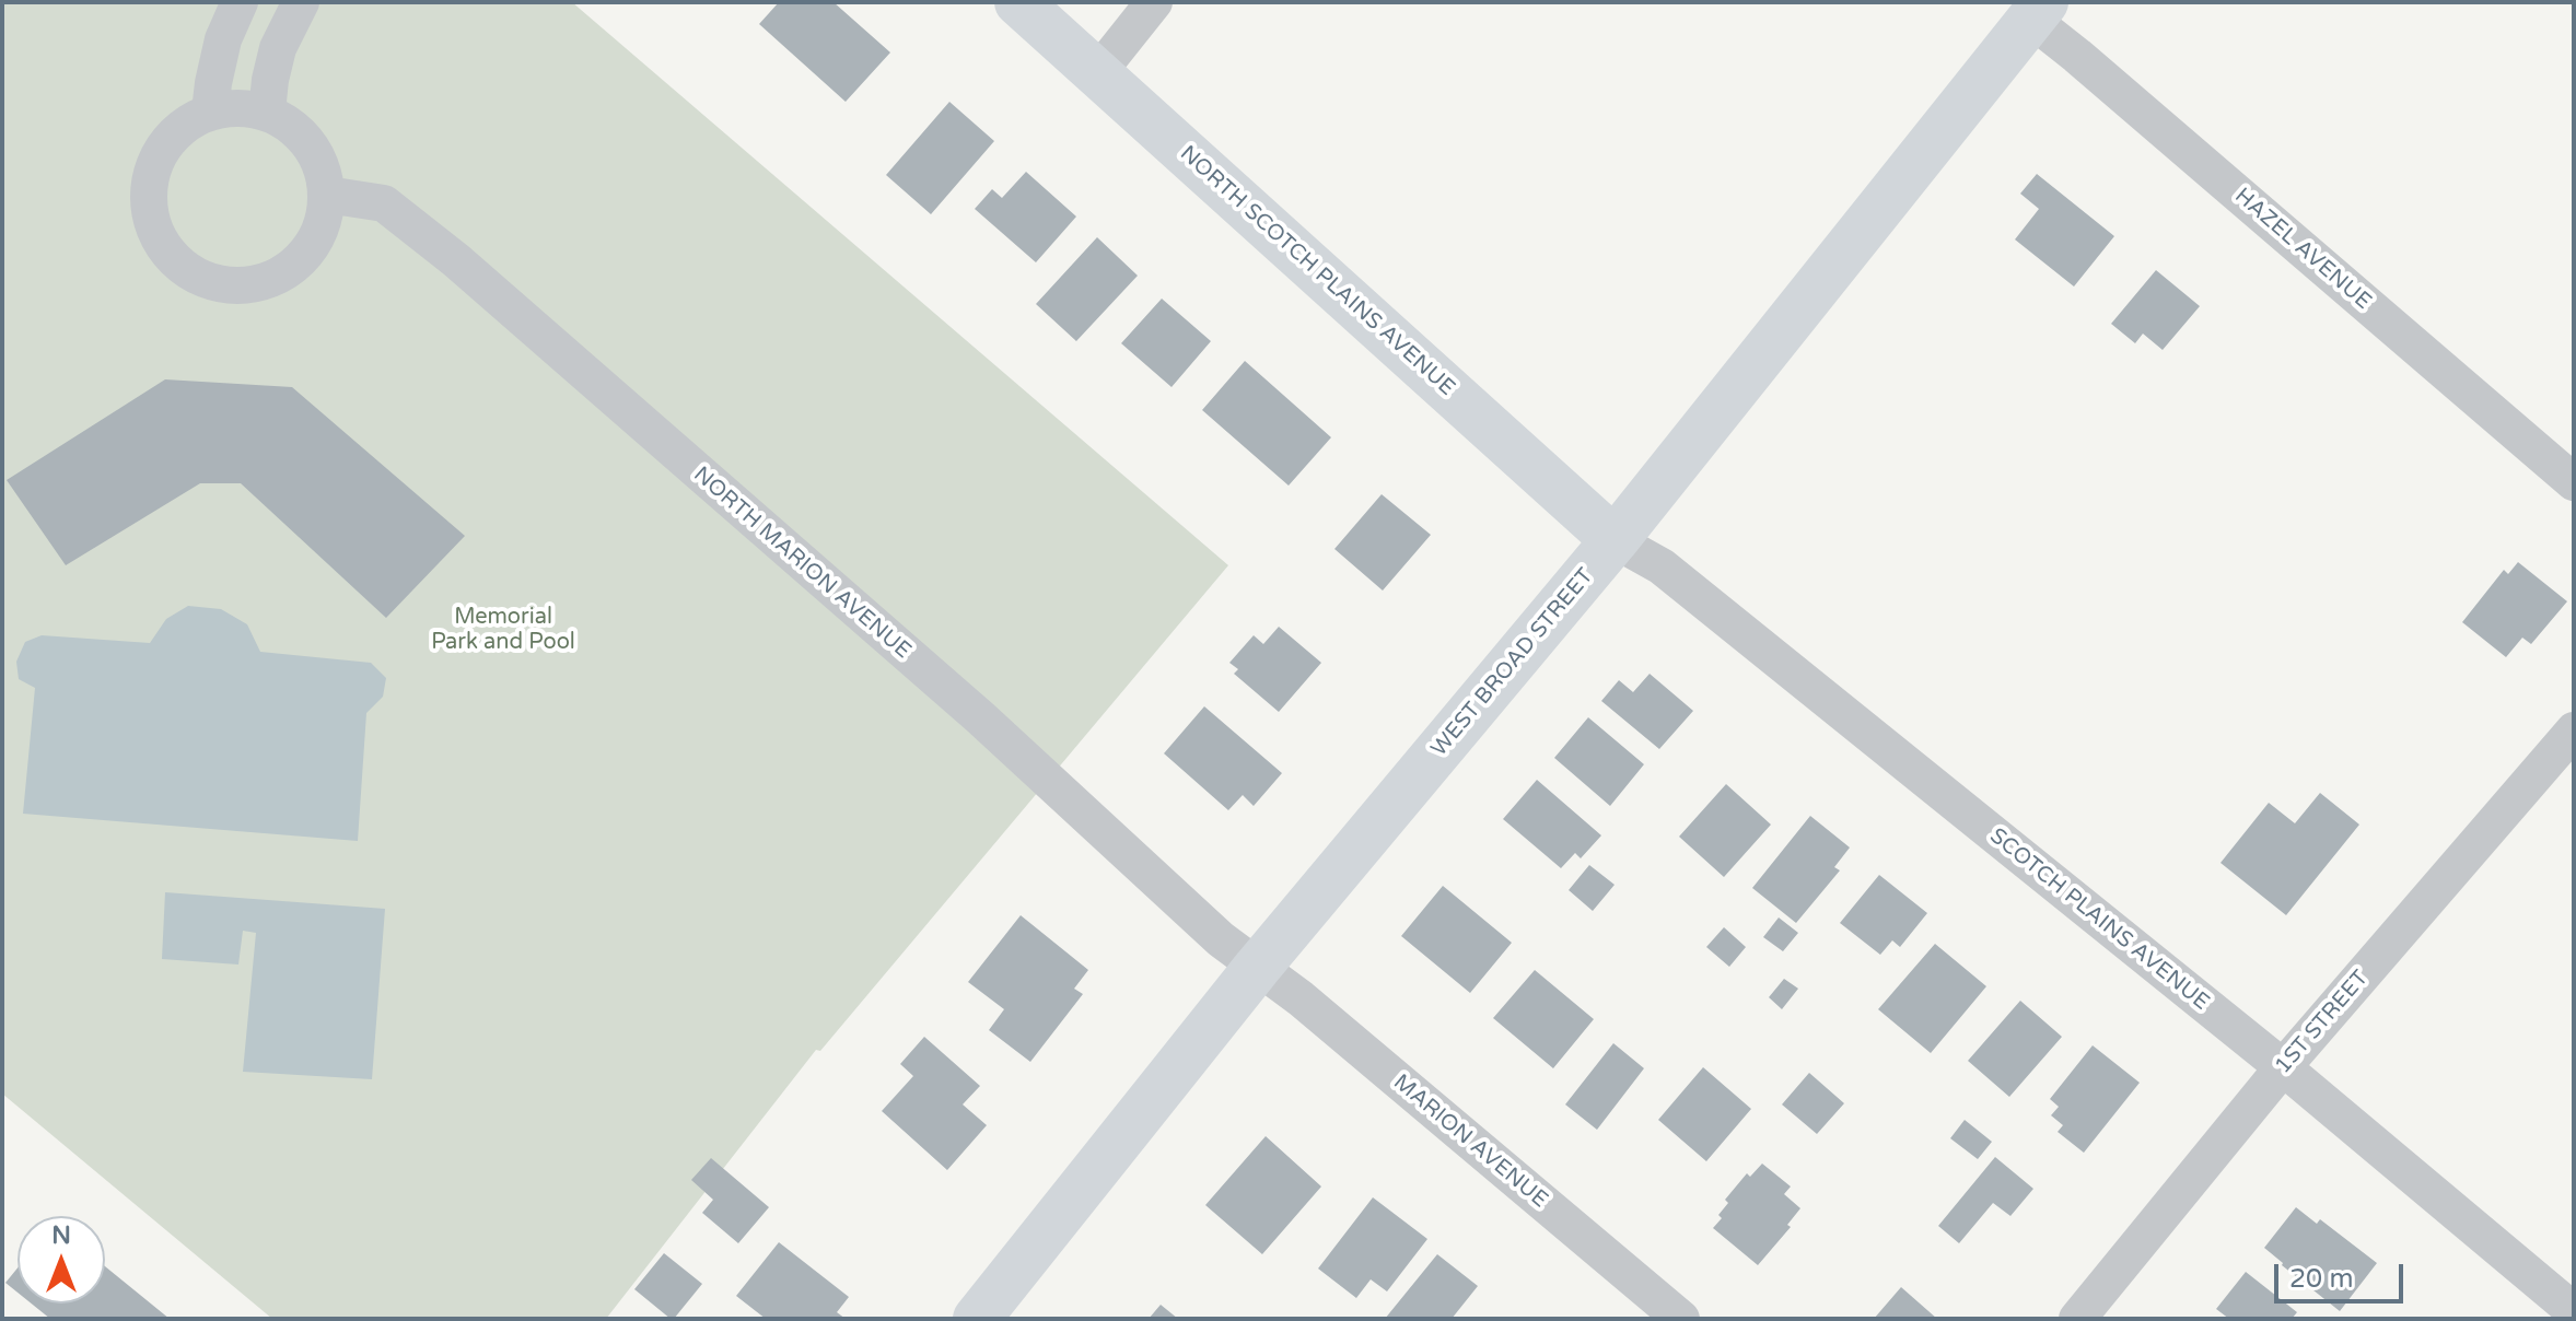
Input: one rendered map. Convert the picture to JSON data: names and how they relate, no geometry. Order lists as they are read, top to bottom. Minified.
{"streets":{"street":["HAZEL AVENUE","NORTH SCOTCH PLAINS AVENUE","NORTH MARION AVENUE","WEST BROAD STREET","SCOTCH PLAINS AVENUE","1ST STREET","MARION AVENUE"]},"crossings":[["HAZEL AVENUE","WEST BROAD STREET"],["NORTH SCOTCH PLAINS AVENUE","WEST BROAD STREET"],["NORTH SCOTCH PLAINS AVENUE","SCOTCH PLAINS AVENUE"],["NORTH MARION AVENUE","WEST BROAD STREET"],["NORTH MARION AVENUE","MARION AVENUE"],["WEST BROAD STREET","SCOTCH PLAINS AVENUE"],["WEST BROAD STREET","MARION AVENUE"],["SCOTCH PLAINS AVENUE","1ST STREET"]],"parks":["Memorial Park and Pool"],"scale_bar":"20 m","north":"top"}
